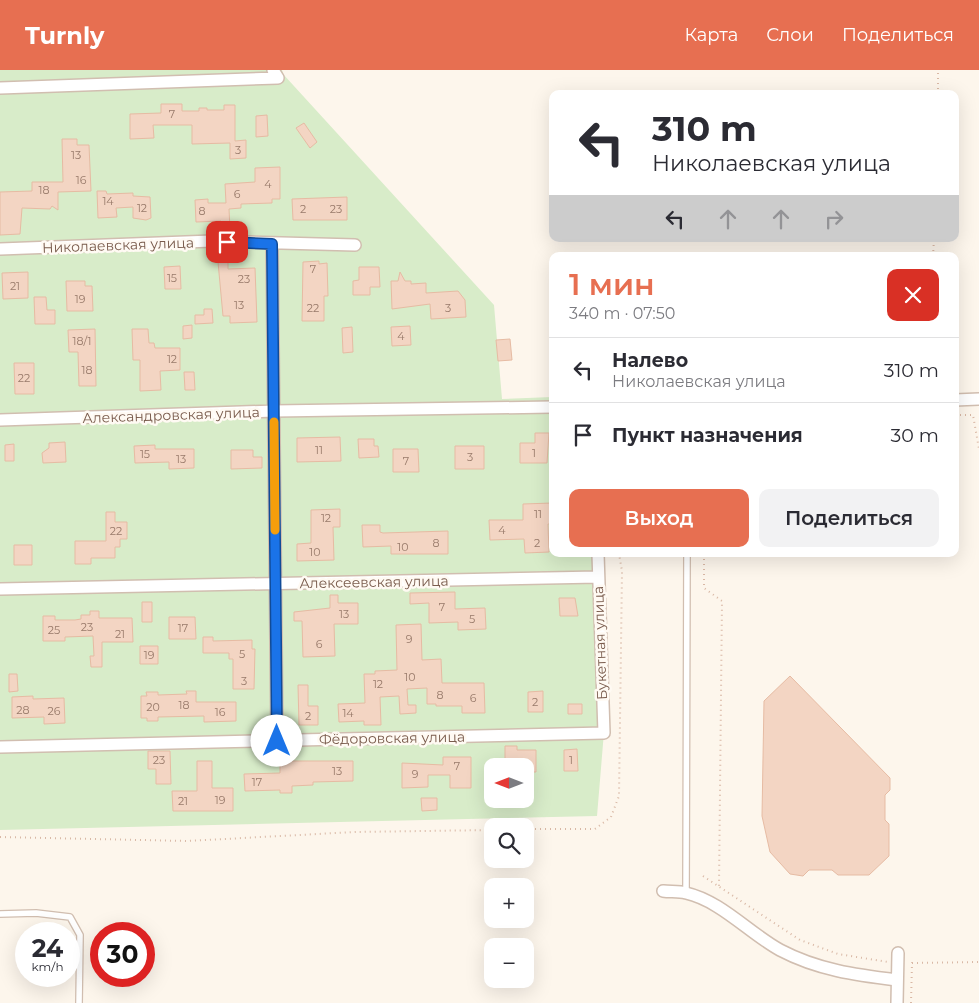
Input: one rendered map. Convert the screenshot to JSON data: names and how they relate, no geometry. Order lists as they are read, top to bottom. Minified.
{"streets":{"street":["Николаевская улица","Александровская улица","Алексеевская улица","Букетная улица","Фёдоровская улица"]},"crossings":[["Алексеевская улица","Букетная улица"],["Букетная улица","Фёдоровская улица"]],"house_numbers":["7","3","13","16","4","18","6","14","12","2","23","8","7","15","23","21","19","13","22","3","4","18/1","12","18","22","11","1","15","3","13","7","11","12","4","22","8","2","10","10","7","13","5","23","17","25","21","9","6","5","19","10","3","12","8","6","2","18","20","28","26","16","14","2","23","1","7","13","9","17","19","21"],"north":"left","page":{"header":"Turnly","nav":["Карта","Слои","Поделиться"],"turn":["310 m","Николаевская улица"],"heading":["1 мин","340 m · 07:50"],"list":[{"name":"Налево","note":"Николаевская улица","value":"310 m"},{"name":"Пункт назначения","value":"30 m"}],"buttons":["Выход","Поделиться"],"map_buttons":["+","−"],"speed":"24 km/h","limit":"30"}}
